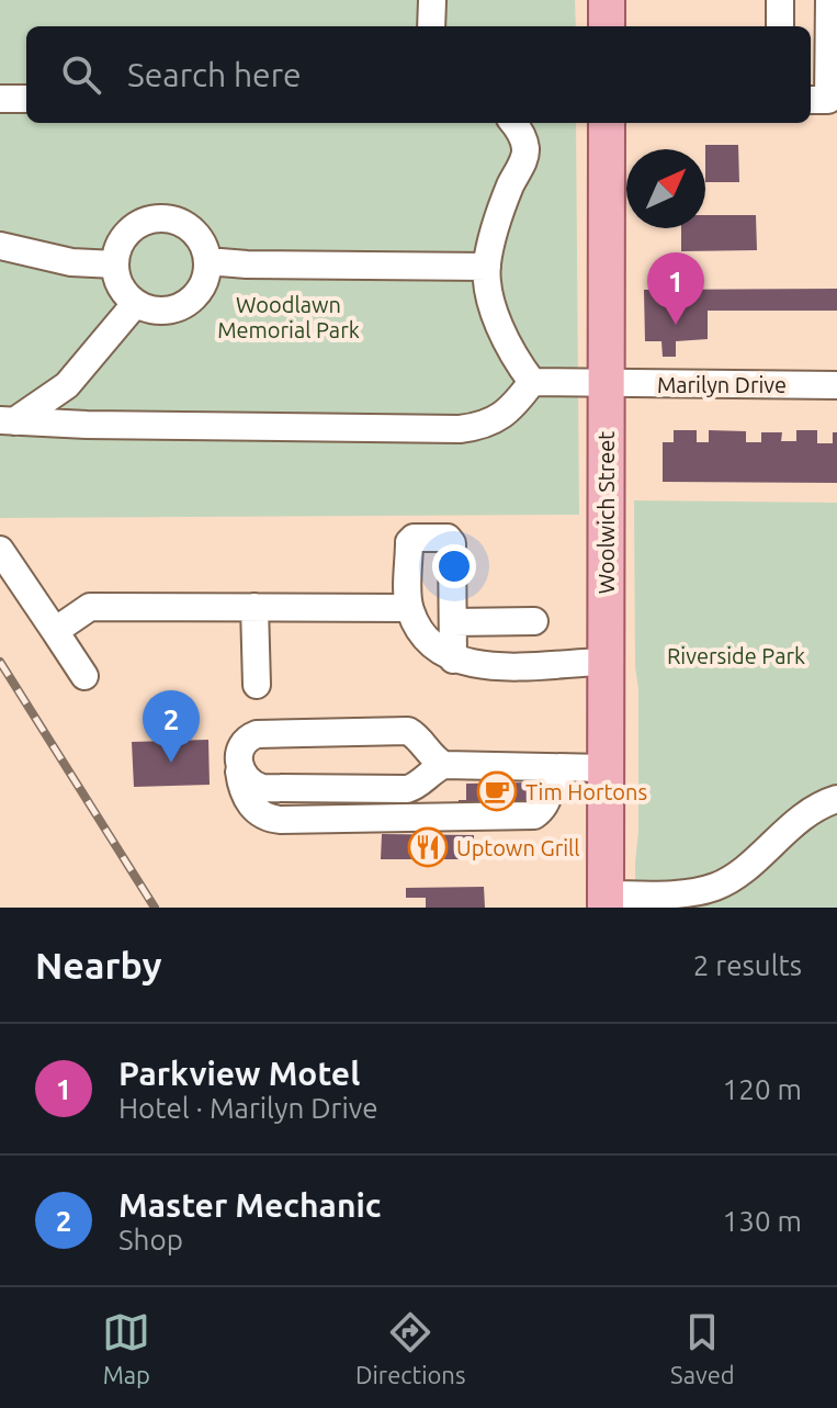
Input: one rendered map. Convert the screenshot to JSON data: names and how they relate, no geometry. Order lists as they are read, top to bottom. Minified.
{"streets":{"main road":["Woolwich Street"],"street":["Marilyn Drive"]},"crossings":[["Marilyn Drive","Woolwich Street"]],"parks":["Woodlawn Memorial Park","Riverside Park"],"places":{"cafe":["Tim Hortons"],"restaurant":["Uptown Grill"]},"north":"top right","page":{"search":"Search here","pins":["1","2"],"heading":["Nearby","2 results"],"list":[{"mark":"1","name":"Parkview Motel","note":"Hotel · Marilyn Drive","value":"120 m"},{"mark":"2","name":"Master Mechanic","note":"Shop","value":"130 m"}],"nav":["Map","Directions","Saved"]}}
